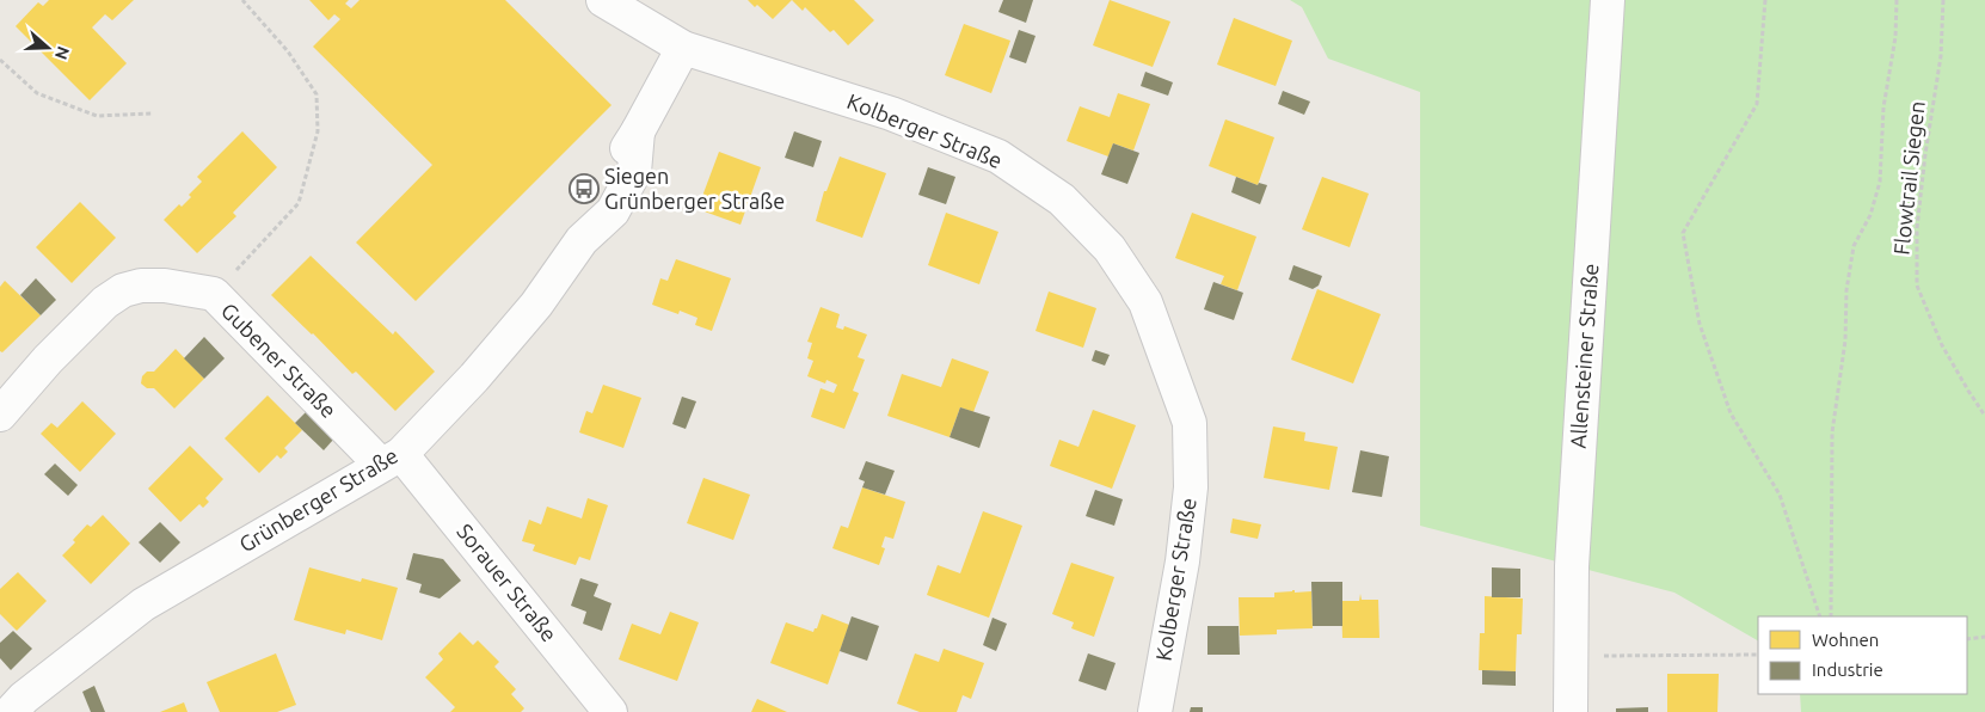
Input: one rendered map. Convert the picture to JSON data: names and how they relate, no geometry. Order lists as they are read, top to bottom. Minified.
{"streets":{"street":["Kolberger Straße","Allensteiner Straße","Gubener Straße","Grünberger Straße","Sorauer Straße"],"path":["Flowtrail Siegen"]},"crossings":[["Kolberger Straße","Grünberger Straße"],["Gubener Straße","Grünberger Straße"],["Gubener Straße","Sorauer Straße"],["Grünberger Straße","Sorauer Straße"]],"places":{"bus stop":["Siegen Grünberger Straße"]},"legend":["Wohnen","Industrie"],"north":"right"}
